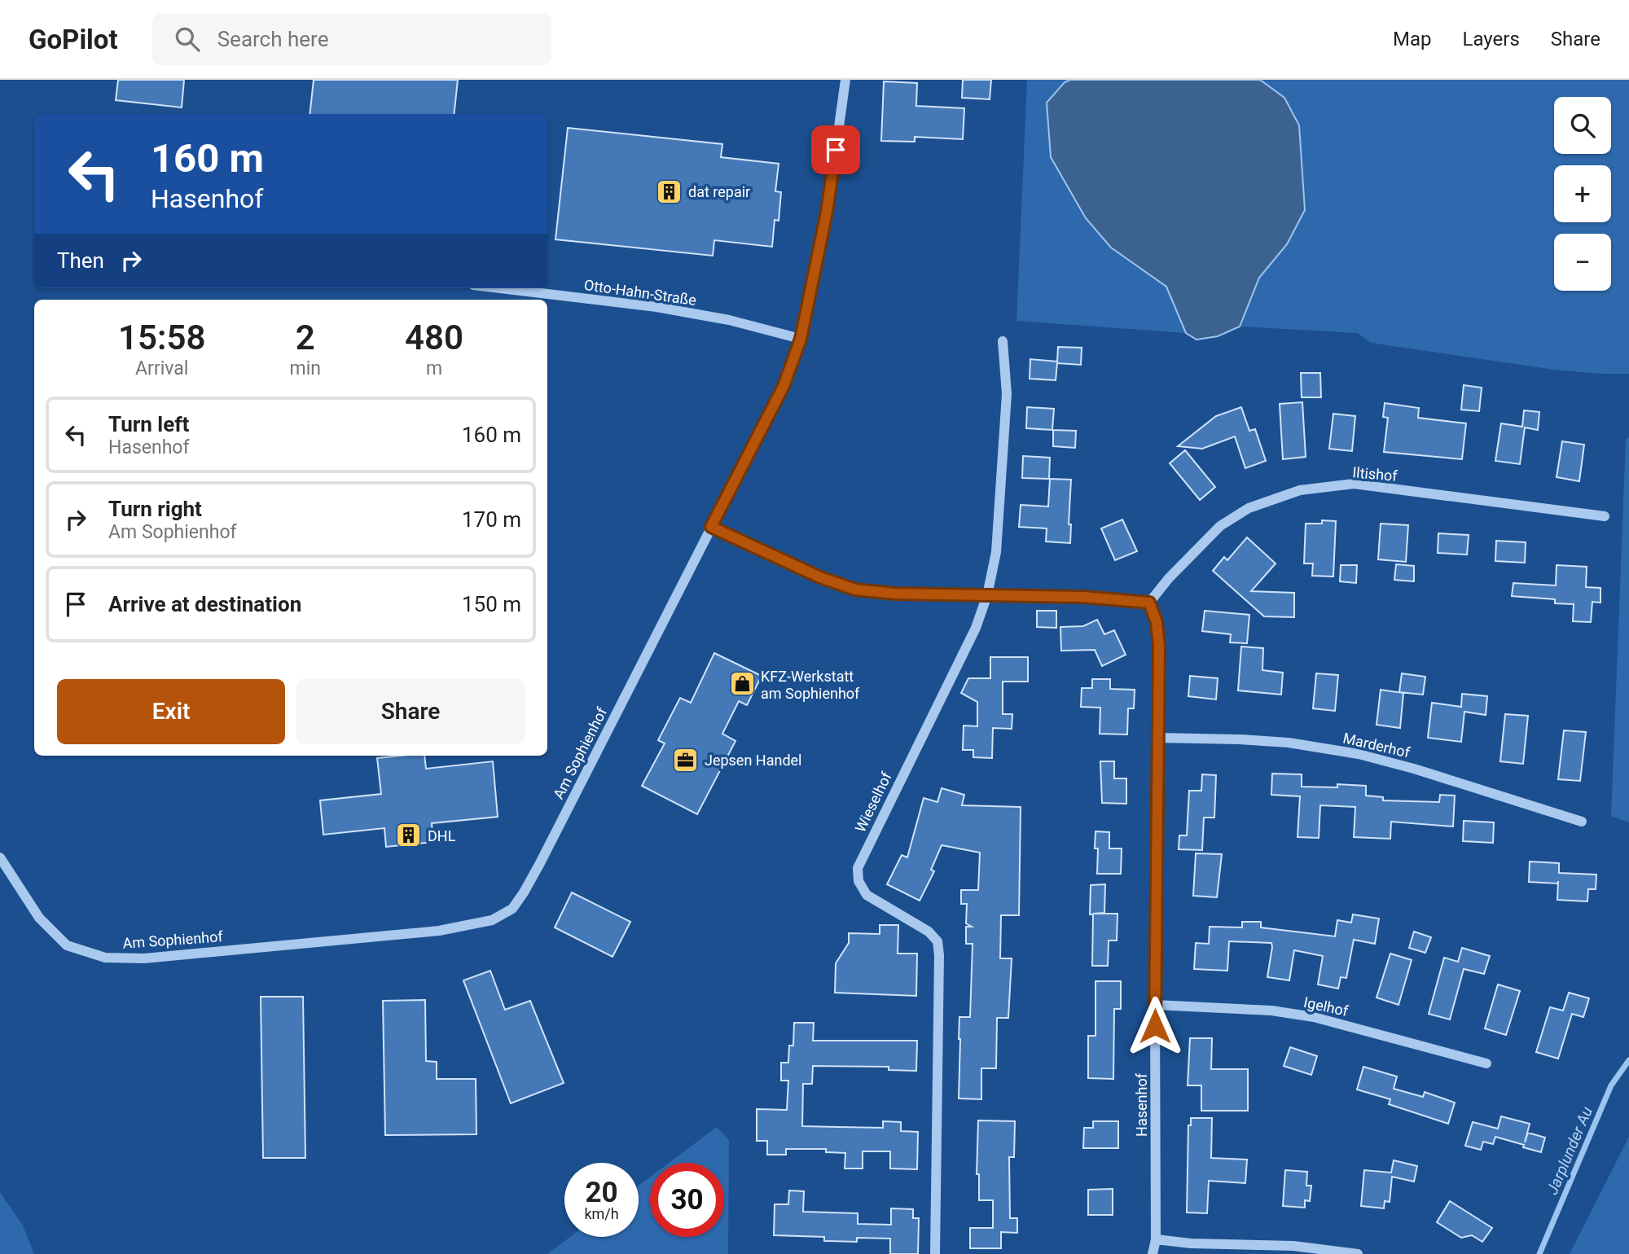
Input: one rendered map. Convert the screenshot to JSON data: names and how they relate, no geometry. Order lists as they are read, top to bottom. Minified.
{"streets":{"street":["Otto-Hahn-Straße","Iltishof","Marderhof","Am Sophienhof","Wieselhof","Igelhof","Hasenhof"]},"crossings":[["Otto-Hahn-Straße","Am Sophienhof"],["Iltishof","Hasenhof"],["Marderhof","Hasenhof"],["Igelhof","Hasenhof"]],"water":["Jarplunder Au"],"places":{"building":["dat repair","DHL"],"shop":["KFZ-Werkstatt am Sophienhof"],"office":["Jepsen Handel"]},"page":{"header":"GoPilot","search":"Search here","nav":["Map","Layers","Share"],"map_buttons":["+","−"],"turn":["160 m","Hasenhof"],"then":"Then","eta":["15:58","Arrival","2","min","480","m"],"list":[{"name":"Turn left","note":"Hasenhof","value":"160 m"},{"name":"Turn right","note":"Am Sophienhof","value":"170 m"},{"name":"Arrive at destination","value":"150 m"}],"buttons":["Exit","Share"],"speed":"20 km/h","limit":"30"}}
